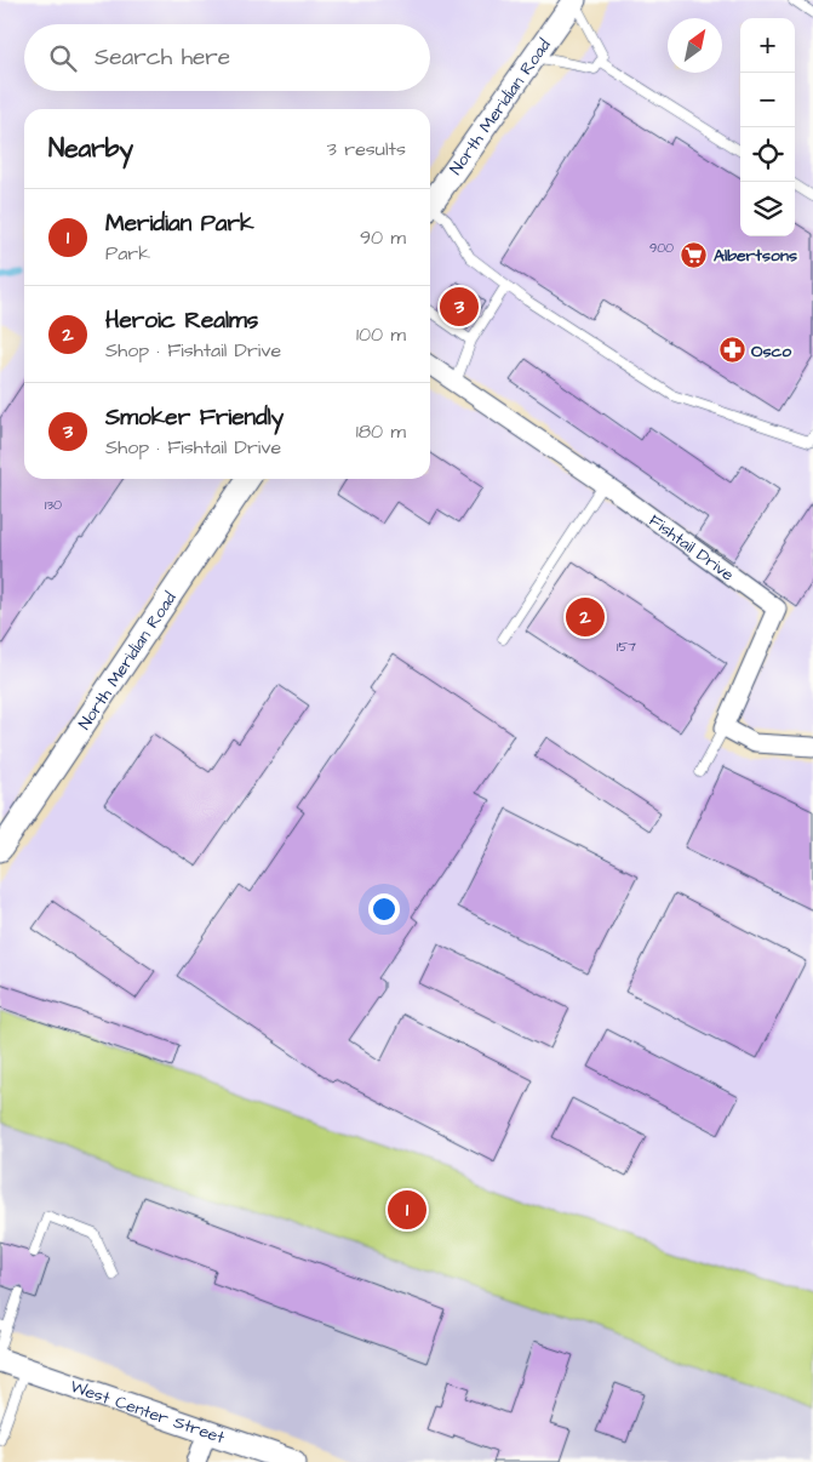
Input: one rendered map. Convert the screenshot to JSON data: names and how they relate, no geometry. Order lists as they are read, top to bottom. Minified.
{"streets":{"street":["North Meridian Road","Fishtail Drive","West Center Street"]},"places":{"supermarket":["Albertsons"],"pharmacy":["Osco"]},"house_numbers":["900","130","157"],"north":"top right","page":{"map_buttons":["+","−"],"search":"Search here","heading":["Nearby","3 results"],"list":[{"mark":"1","name":"Meridian Park","note":"Park","value":"90 m"},{"mark":"2","name":"Heroic Realms","note":"Shop · Fishtail Drive","value":"100 m"},{"mark":"3","name":"Smoker Friendly","note":"Shop · Fishtail Drive","value":"180 m"}],"pins":["3","2","1"]}}
